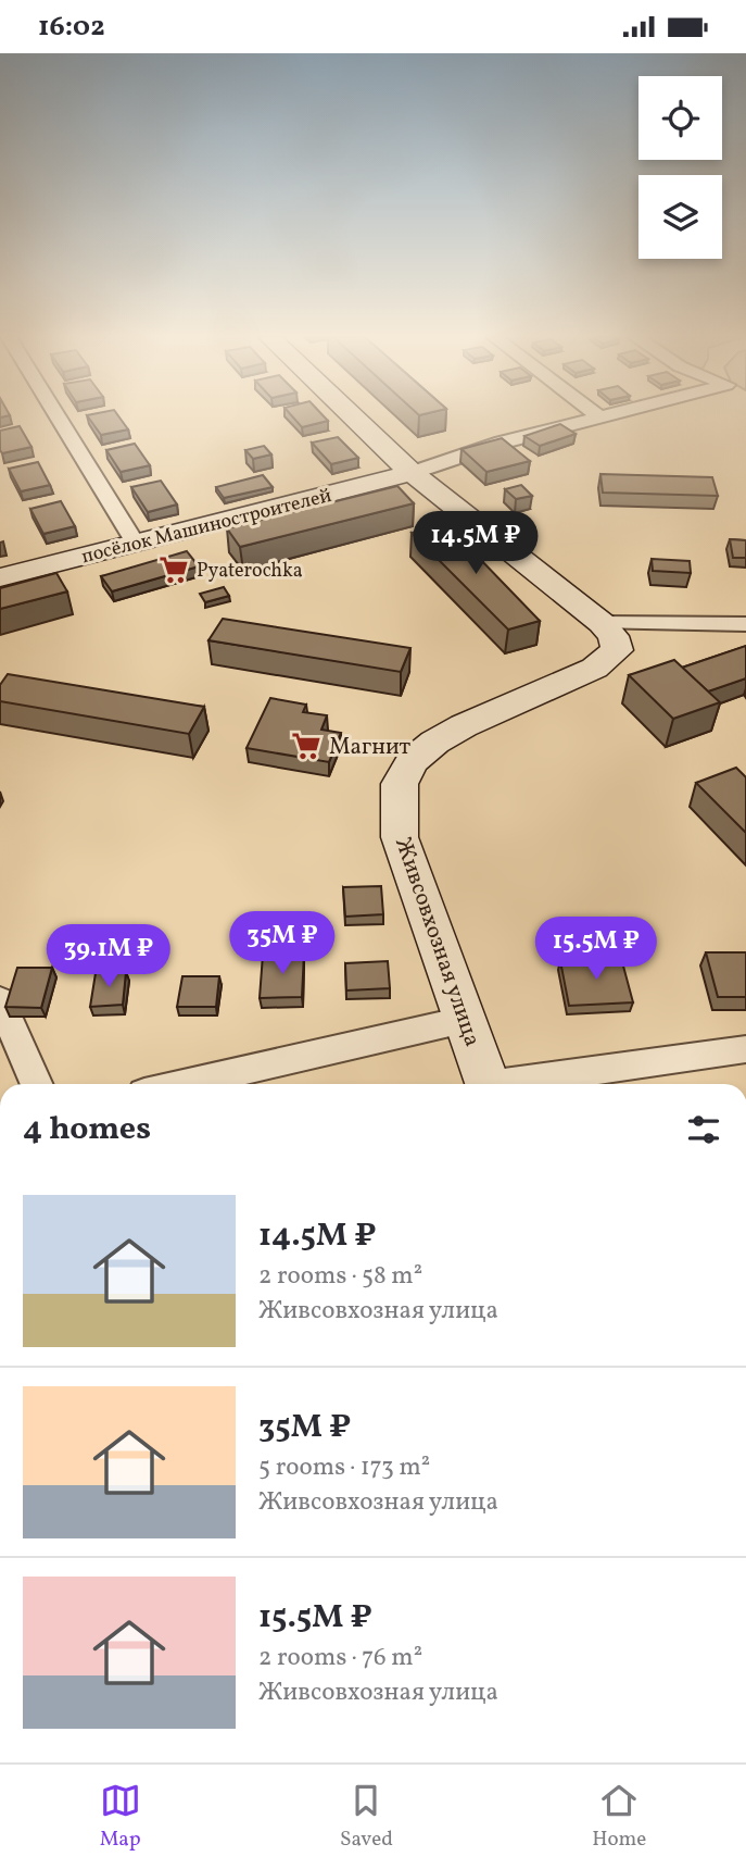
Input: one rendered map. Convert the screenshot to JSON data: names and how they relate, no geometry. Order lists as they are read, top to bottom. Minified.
{"streets":{"street":["посёлок Машиностроителей","Живсовхозная улица"]},"places":{"supermarket":["Pyaterochka","Магнит"]},"page":{"status":"16:02","price":["14.5M ₽","35M ₽","15.5M ₽","39.1M ₽"],"heading":"4 homes","list":[{"name":"14.5M ₽","note":"2 rooms · 58 m² · Живсовхозная улица"},{"name":"35M ₽","note":"5 rooms · 173 m² · Живсовхозная улица"},{"name":"15.5M ₽","note":"2 rooms · 76 m² · Живсовхозная улица"}],"tabs":["Map","Saved","Home"]}}
